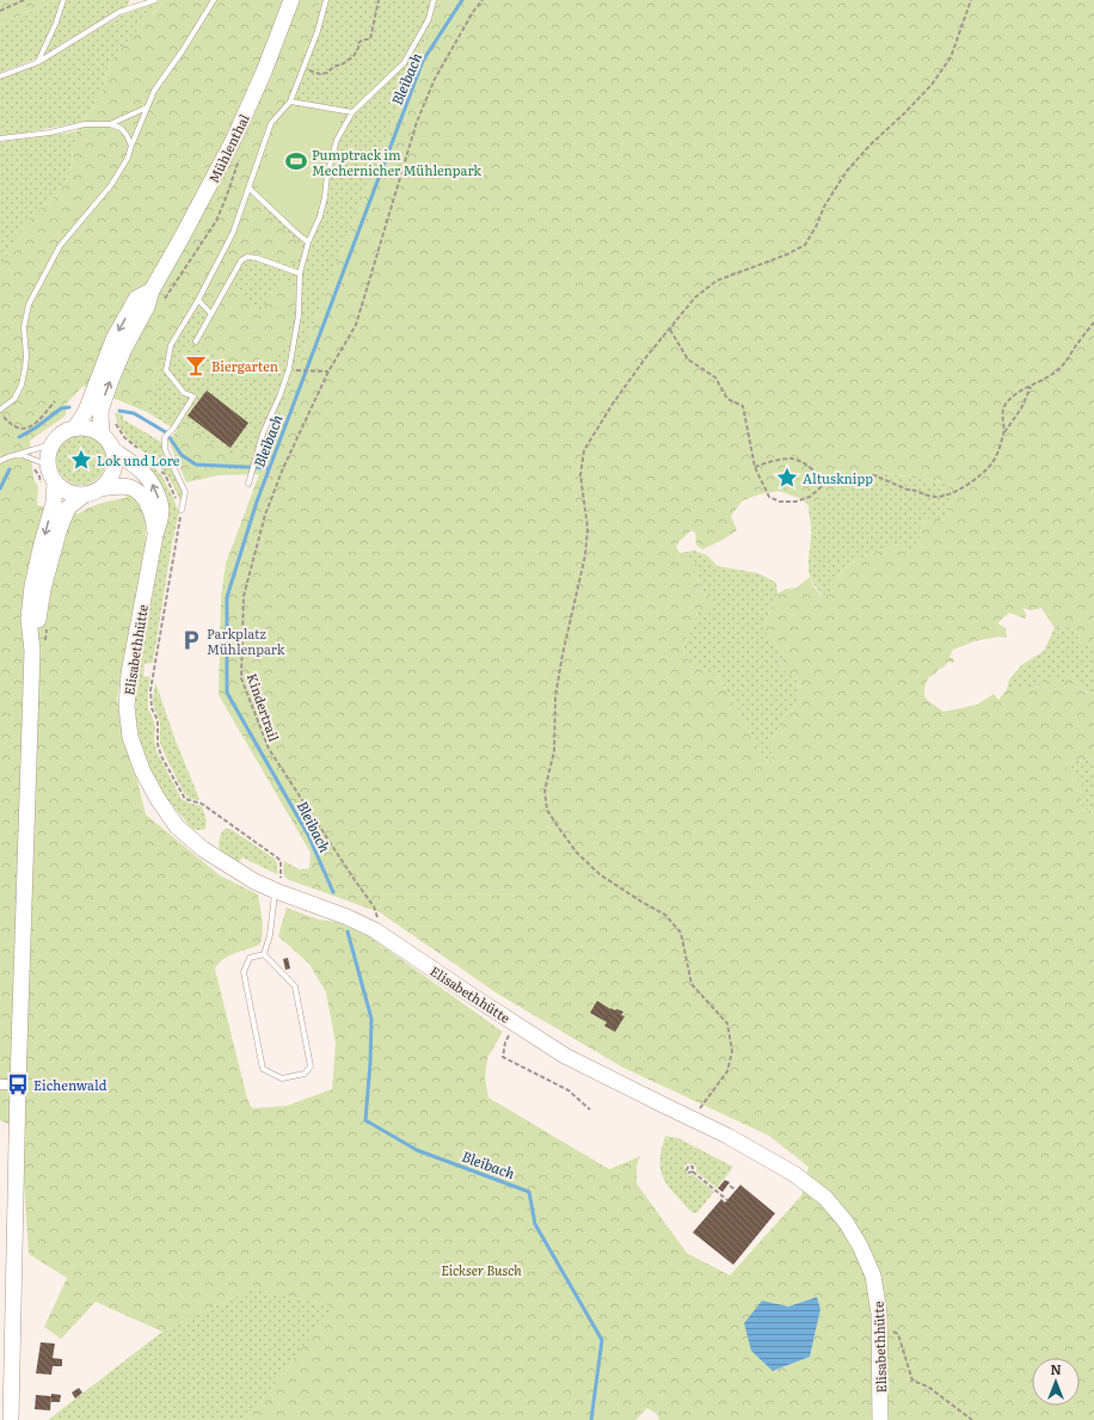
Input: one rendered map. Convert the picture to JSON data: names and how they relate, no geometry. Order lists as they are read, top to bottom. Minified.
{"streets":{"main road":["Mühlenthal","Elisabethhütte"],"path":["Kindertrail"]},"crossings":[["Mühlenthal","Elisabethhütte"]],"water":["Bleibach"],"parks":["Eickser Busch"],"places":{"sports":["Pumptrack im Mechernicher Mühlenpark"],"bar":["Biergarten"],"place":["Lok und Lore","Altusknipp"],"parking":["Parkplatz Mühlenpark"],"bus stop":["Eichenwald"]},"north":"top"}
